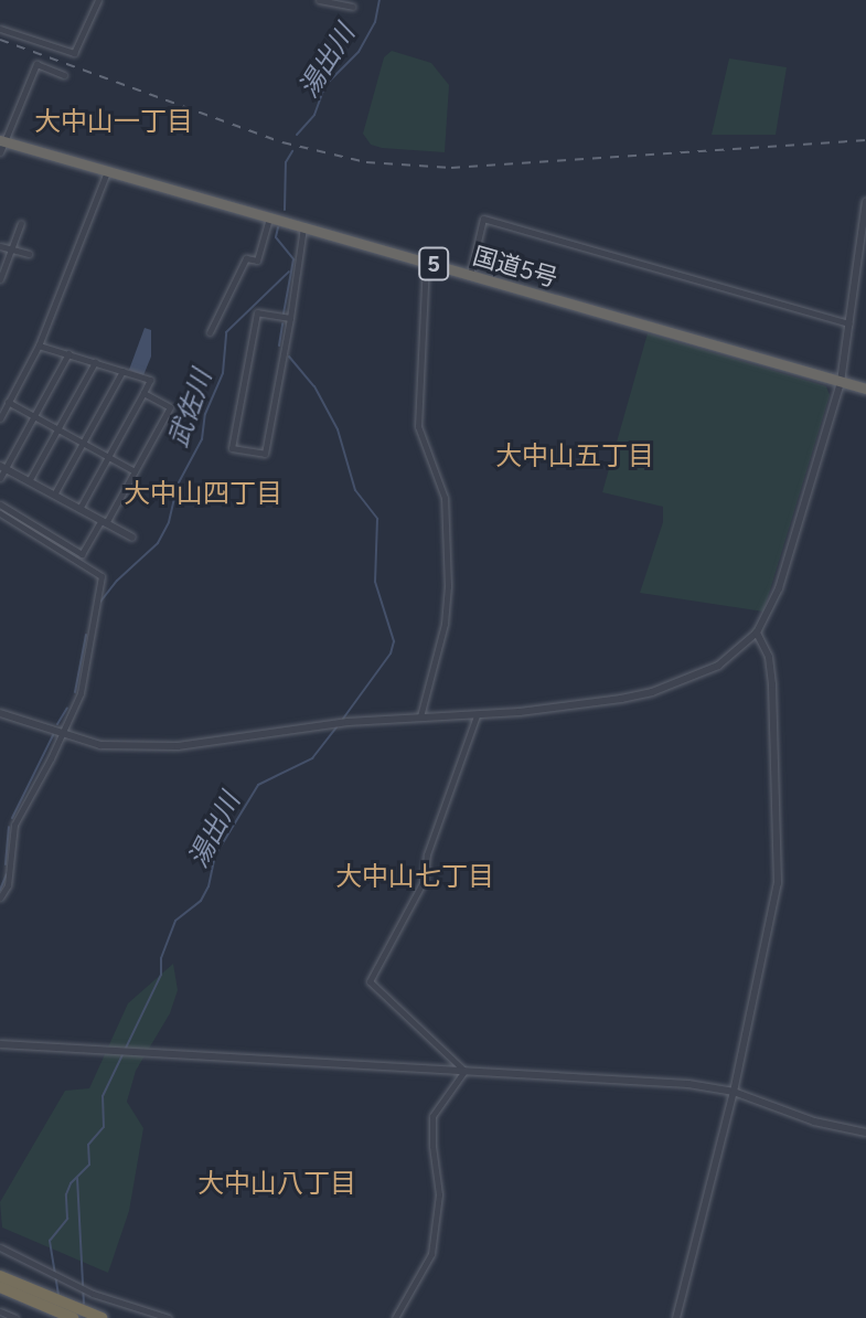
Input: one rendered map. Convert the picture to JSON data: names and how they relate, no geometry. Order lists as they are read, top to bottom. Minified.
{"streets":{"highway":["5","国道5号"]},"districts":["大中山一丁目","大中山五丁目","大中山四丁目","大中山七丁目","大中山八丁目"],"water":["湯出川","武佐川"]}
